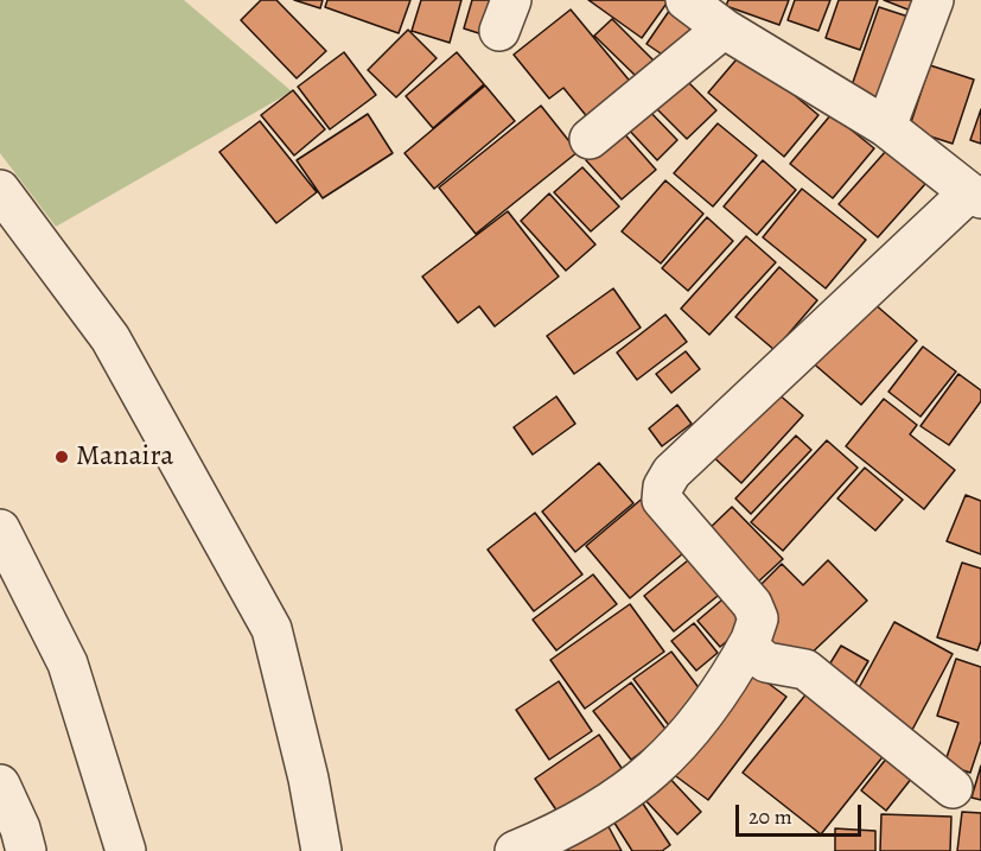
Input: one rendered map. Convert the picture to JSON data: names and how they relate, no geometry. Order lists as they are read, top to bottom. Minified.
{"places":["Manaira"],"scale_bar":"20 m"}
